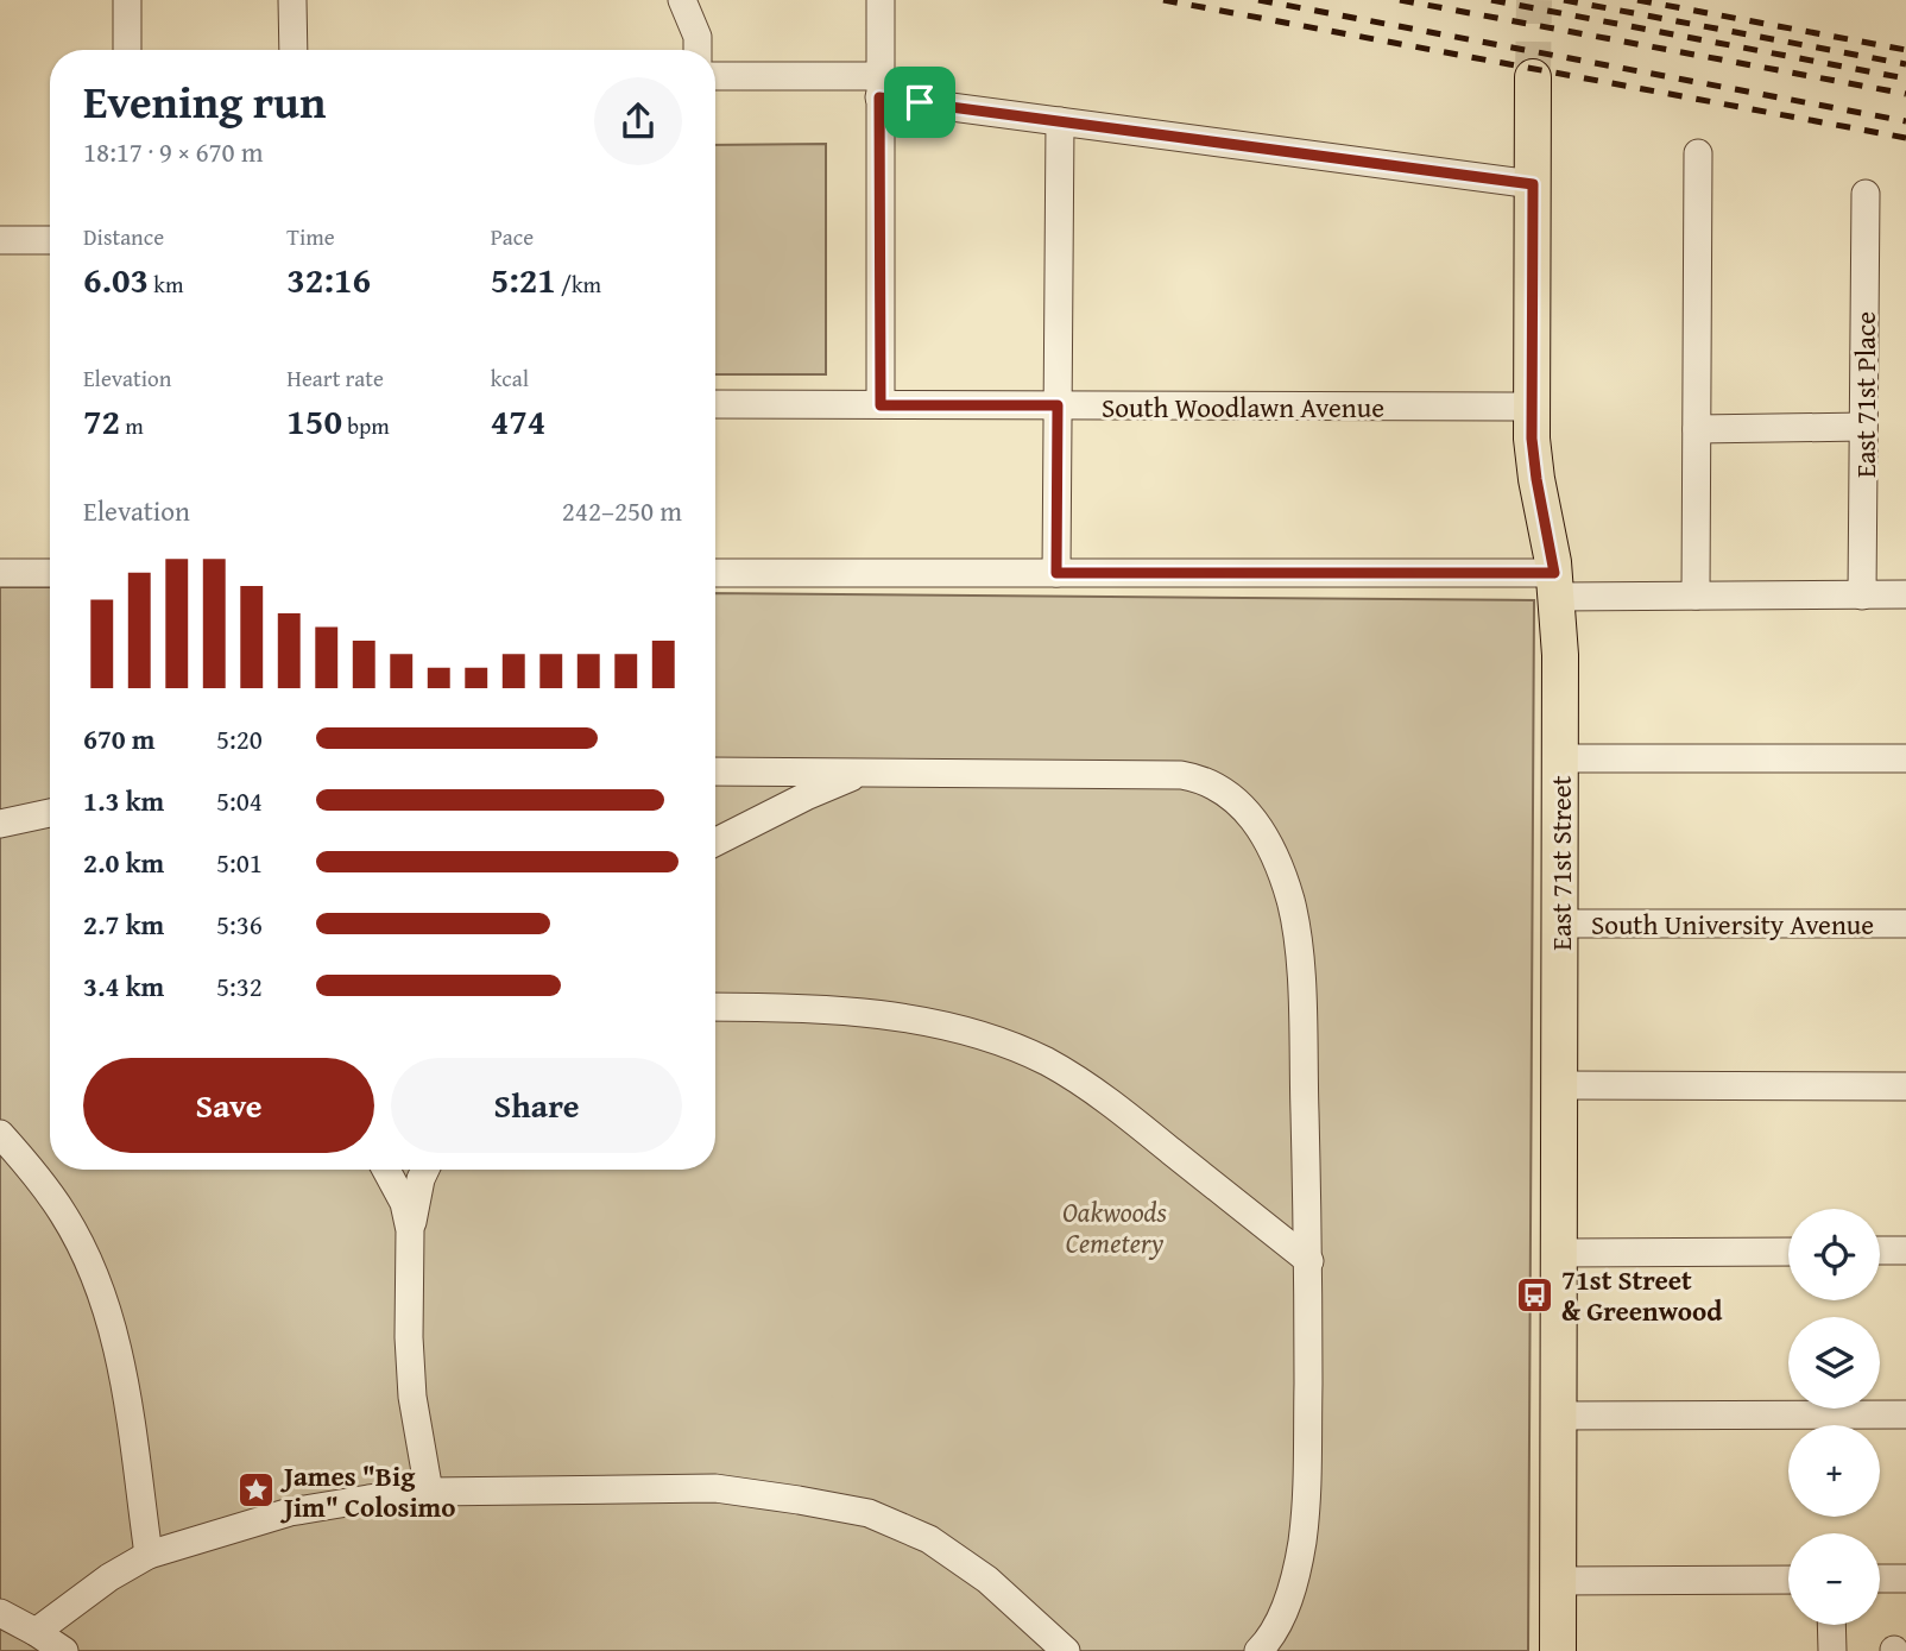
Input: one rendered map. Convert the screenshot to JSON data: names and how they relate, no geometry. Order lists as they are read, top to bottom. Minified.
{"streets":{"main road":["East 71st Street"],"street":["East 71st Place","South Woodlawn Avenue","South University Avenue"]},"crossings":[["South Woodlawn Avenue","East 71st Street"],["East 71st Street","South University Avenue"]],"parks":["Oakwoods Cemetery"],"places":{"bus stop":["71st Street & Greenwood"],"place":["James \"Big Jim\" Colosimo"]},"page":{"heading":["Evening run","18:17 · 9 × 670 m"],"stats":[["Distance","6.03 km"],["Time","32:16"],["Pace","5:21 /km"],["Elevation","72 m"],["Heart rate","150 bpm"],["kcal","474"]],"chart":["Elevation","242–250 m"],"list":[{"name":"670 m","note":"5:20"},{"name":"1.3 km","note":"5:04"},{"name":"2.0 km","note":"5:01"},{"name":"2.7 km","note":"5:36"},{"name":"3.4 km","note":"5:32"}],"buttons":["Save","Share"],"map_buttons":["+","−"]}}
